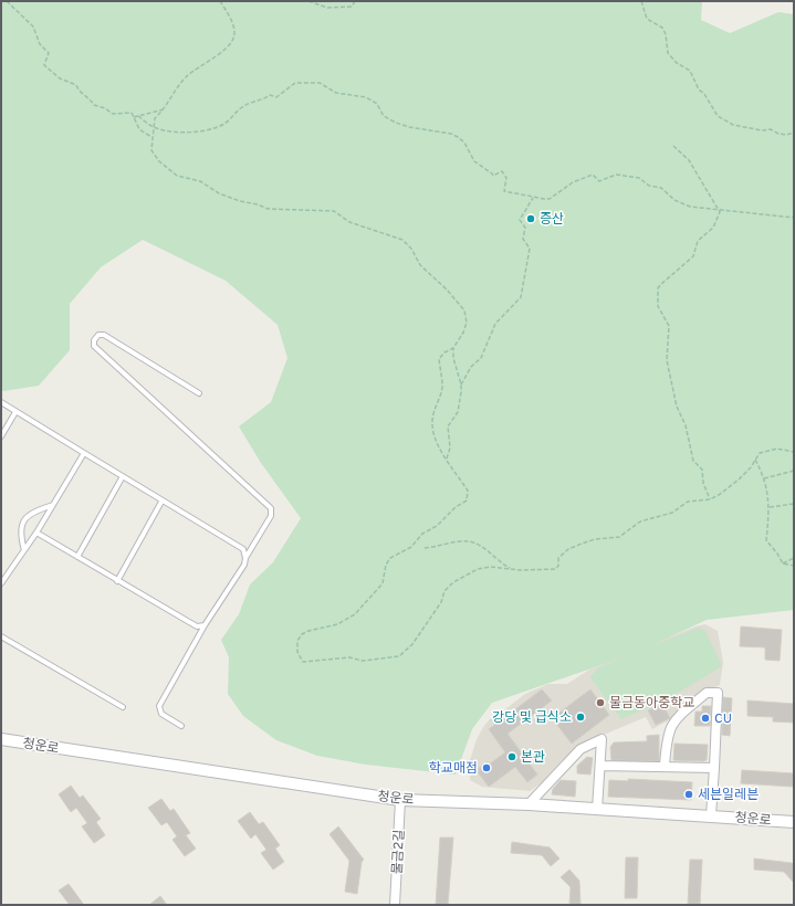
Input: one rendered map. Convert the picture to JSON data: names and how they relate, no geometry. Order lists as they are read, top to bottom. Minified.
{"streets":{"street":["청운로","물금2길"]},"crossings":[["청운로","물금2길"]],"places":["증산","물금동아중학교","강당 및 급식소","CU","본관","학교매점","세븐일레븐"]}
